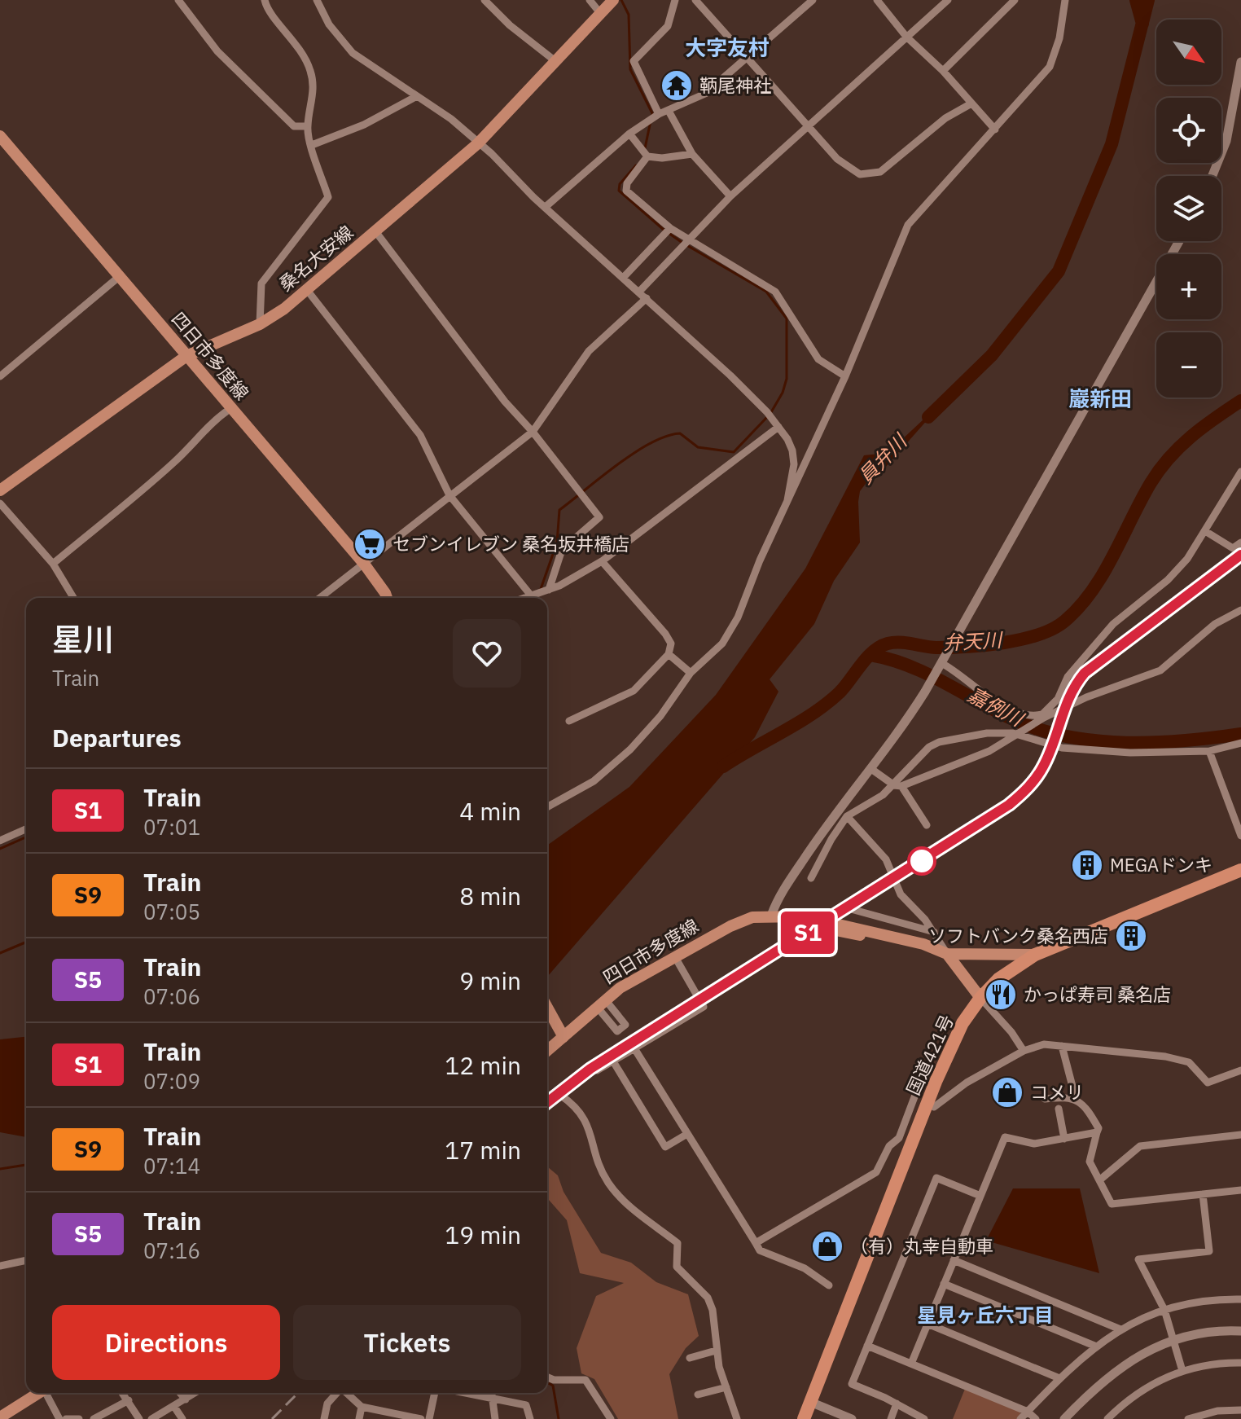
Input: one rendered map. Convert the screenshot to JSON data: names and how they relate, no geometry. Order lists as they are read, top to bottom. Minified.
{"streets":{"highway":["国道421号"],"main road":["桑名大安線","四日市多度線"]},"crossings":[["桑名大安線","四日市多度線"]],"districts":["大字友村","巖新田","星見ヶ丘六丁目"],"water":["員弁川","弁天川","嘉例川"],"places":{"temple":["鞆尾神社"],"supermarket":["セブンイレブン 桑名坂井橋店"],"building":["MEGAドンキ","ソフトバンク桑名西店"],"restaurant":["かっぱ寿司 桑名店"],"shop":["コメリ","（有）丸幸自動車"]},"north":"bottom right","page":{"on_map":"S1","map_buttons":["+","−"],"heading":[["星川","Train"],"Departures"],"list":[{"mark":"S1","name":"Train","note":"07:01","value":"4 min"},{"mark":"S9","name":"Train","note":"07:05","value":"8 min"},{"mark":"S5","name":"Train","note":"07:06","value":"9 min"},{"mark":"S1","name":"Train","note":"07:09","value":"12 min"},{"mark":"S9","name":"Train","note":"07:14","value":"17 min"},{"mark":"S5","name":"Train","note":"07:16","value":"19 min"}],"buttons":["Directions","Tickets"]}}
